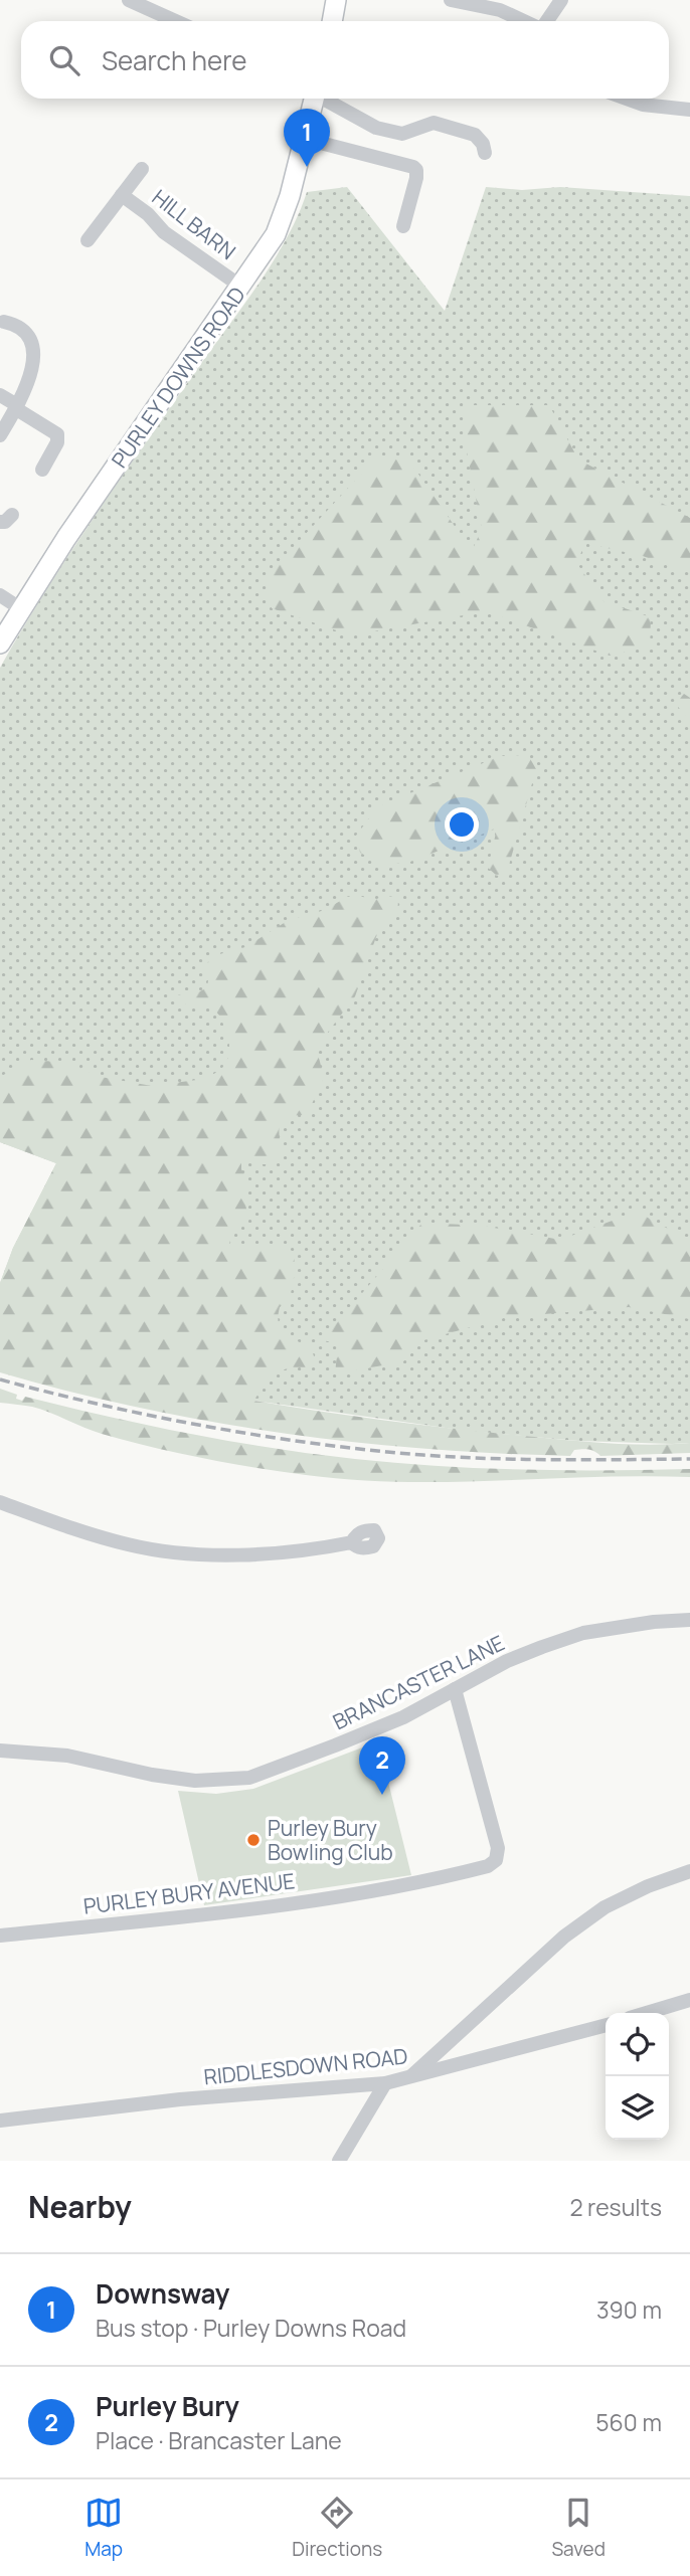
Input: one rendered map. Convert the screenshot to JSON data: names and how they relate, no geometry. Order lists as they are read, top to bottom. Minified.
{"streets":{"street":["HILL BARN","PURLEY DOWNS ROAD","BRANCASTER LANE","PURLEY BURY AVENUE","RIDDLESDOWN ROAD"]},"crossings":[["HILL BARN","PURLEY DOWNS ROAD"],["BRANCASTER LANE","PURLEY BURY AVENUE"]],"places":["Purley Bury Bowling Club"],"page":{"search":"Search here","pins":["1","2"],"heading":["Nearby","2 results"],"list":[{"mark":"1","name":"Downsway","note":"Bus stop · Purley Downs Road","value":"390 m"},{"mark":"2","name":"Purley Bury","note":"Place · Brancaster Lane","value":"560 m"}],"nav":["Map","Directions","Saved"]}}
